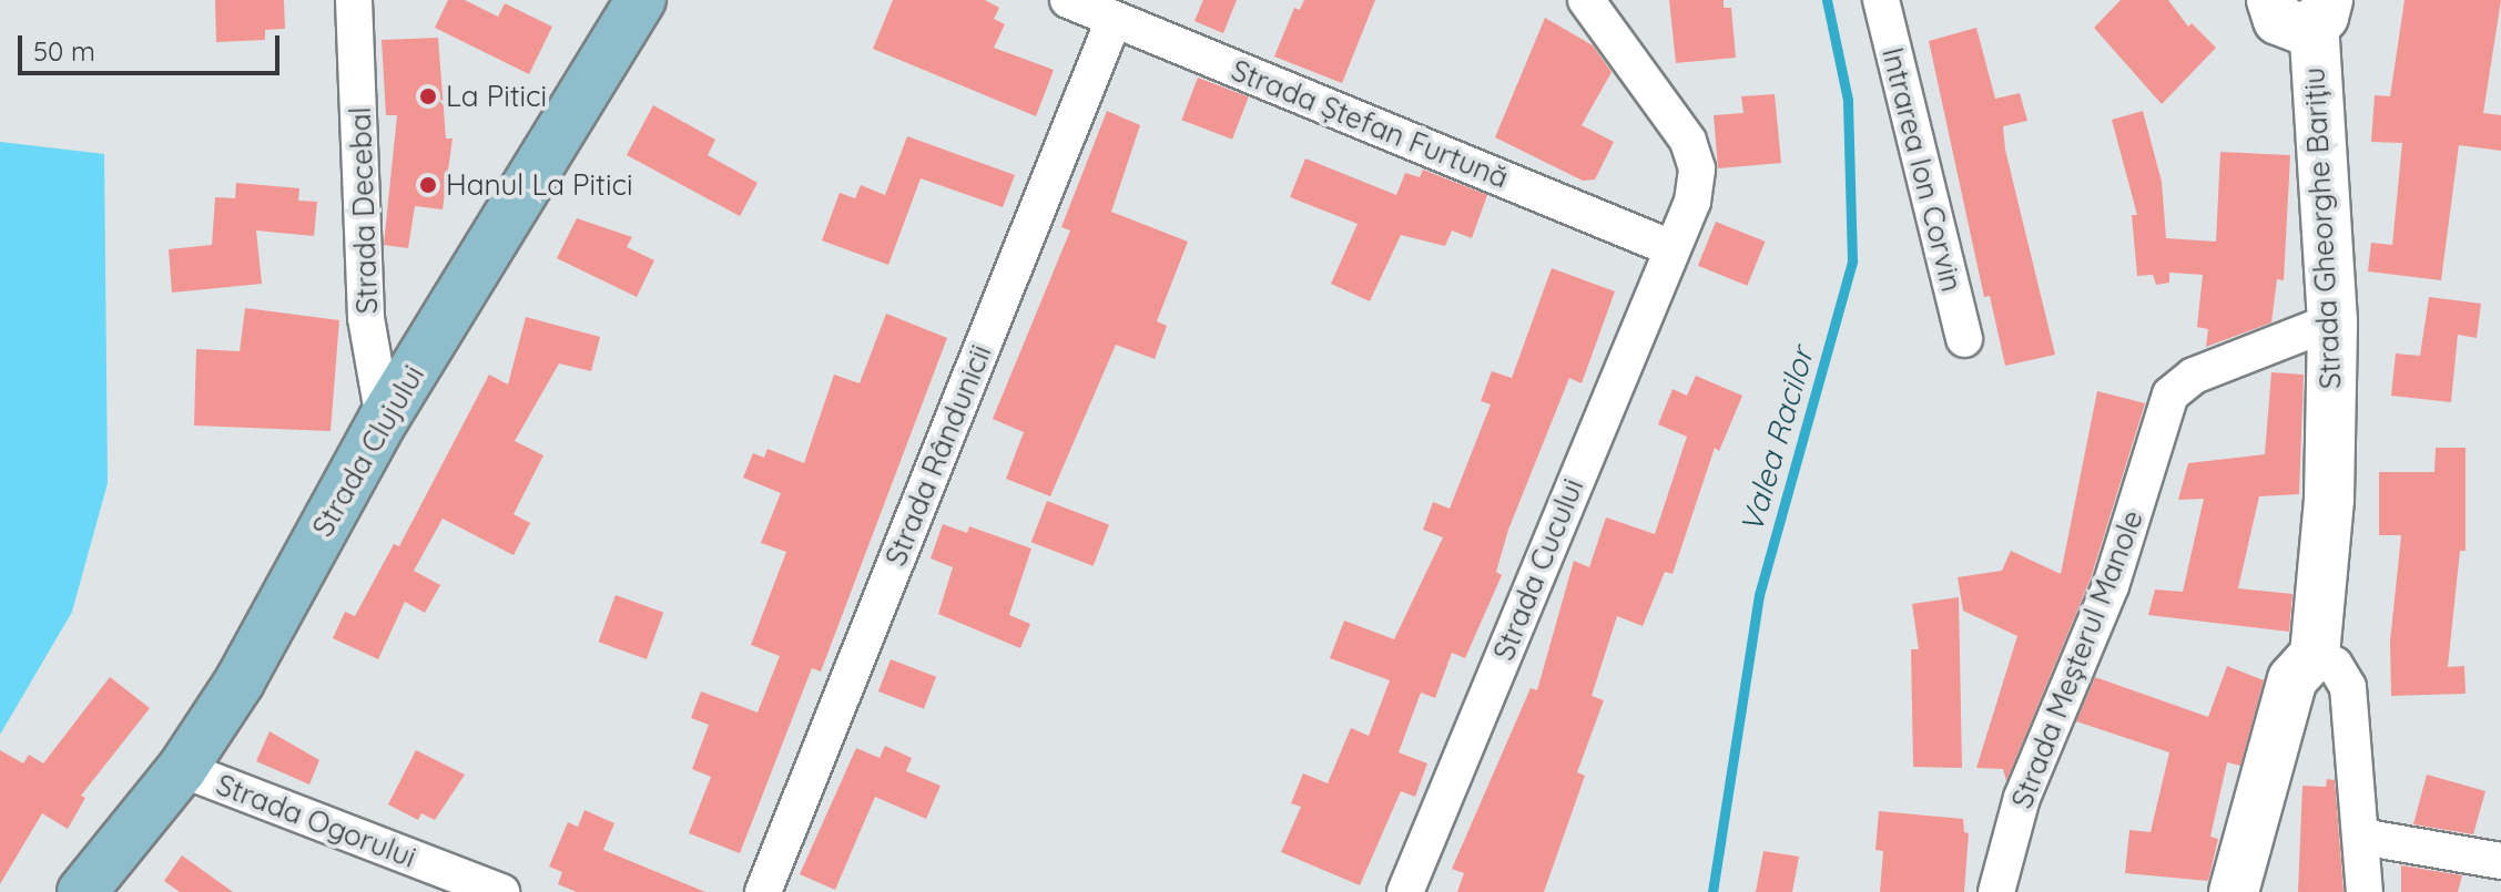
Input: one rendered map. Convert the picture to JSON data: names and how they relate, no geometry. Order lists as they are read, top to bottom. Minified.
{"streets":{"main road":["Strada Gheorghe Barițiu","Strada Clujului"],"street":["Strada Ștefan Furtună","Intrarea Ion Corvin","Strada Decebal","Strada Rândunicii","Strada Cucului","Strada Meșterul Manole","Strada Ogorului"]},"crossings":[["Strada Ștefan Furtună","Strada Rândunicii"],["Strada Ștefan Furtună","Strada Cucului"],["Strada Decebal","Strada Clujului"],["Strada Gheorghe Barițiu","Strada Meșterul Manole"],["Strada Clujului","Strada Ogorului"]],"water":["Valea Racilor"],"places":["La Pitici","Hanul La Pitici"],"scale_bar":"50 m"}
